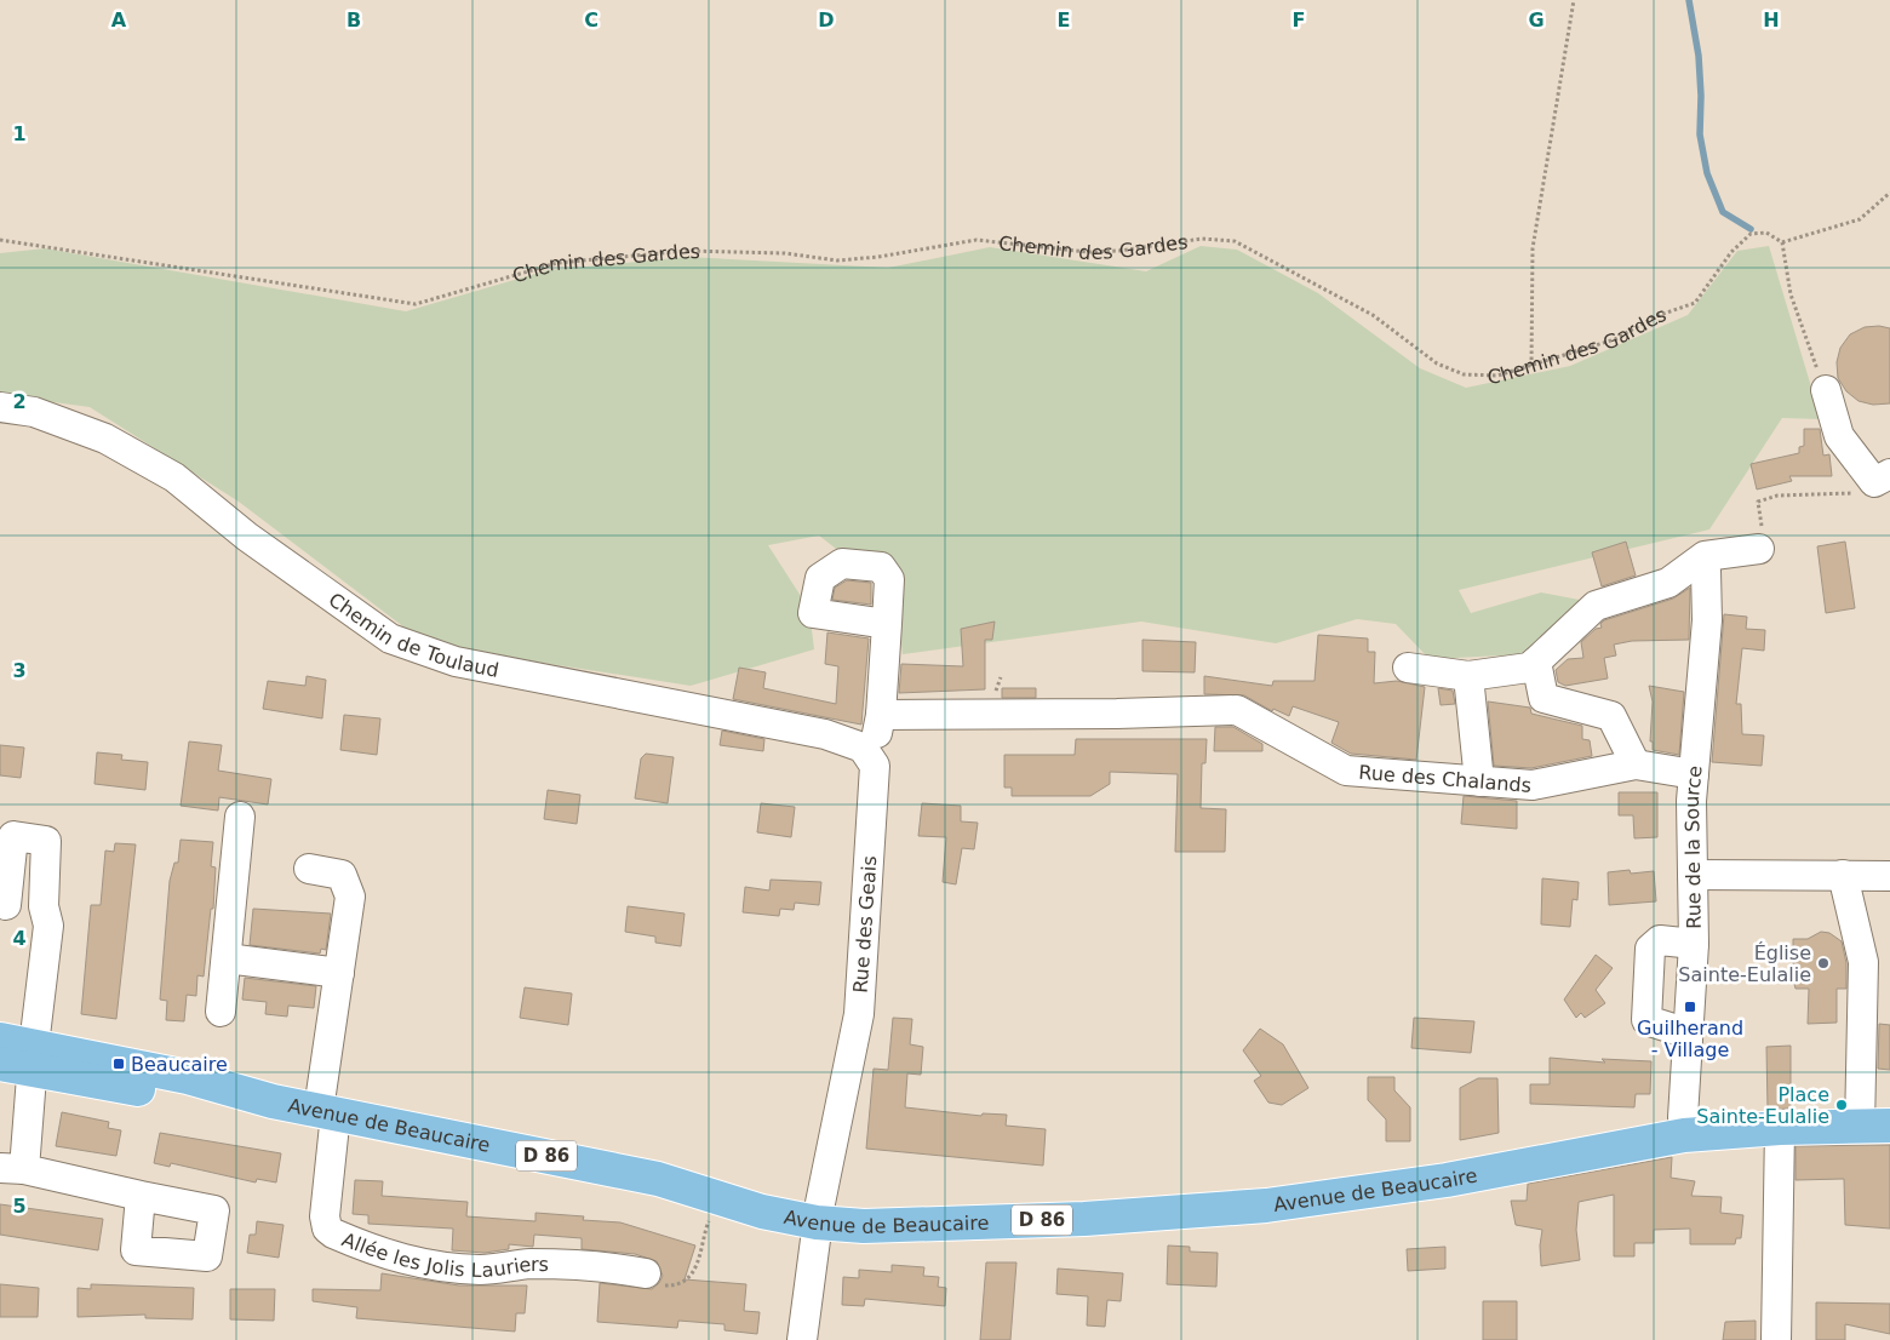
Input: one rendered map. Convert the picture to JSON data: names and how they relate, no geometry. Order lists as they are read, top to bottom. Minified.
{"streets":{"main road":["Avenue de Beaucaire","D 86"],"street":["Chemin de Toulaud","Rue des Chalands","Rue de la Source","Rue des Geais","Allée les Jolis Lauriers"],"path":["Chemin des Gardes"]},"crossings":[["Chemin de Toulaud","Rue des Geais"],["Rue des Chalands","Rue de la Source"],["Rue des Chalands","Rue des Geais"],["Rue de la Source","Avenue de Beaucaire"],["Rue des Geais","Avenue de Beaucaire"],["Avenue de Beaucaire","D 86"],["Avenue de Beaucaire","Allée les Jolis Lauriers"]],"places":{"other":["Église Sainte-Eulalie","Place Sainte-Eulalie"],"transit":["Guilherand - Village","Beaucaire"]},"grid":{"columns":["A","B","C","D","E","F","G","H"],"rows":["1","2","3","4","5"]}}
